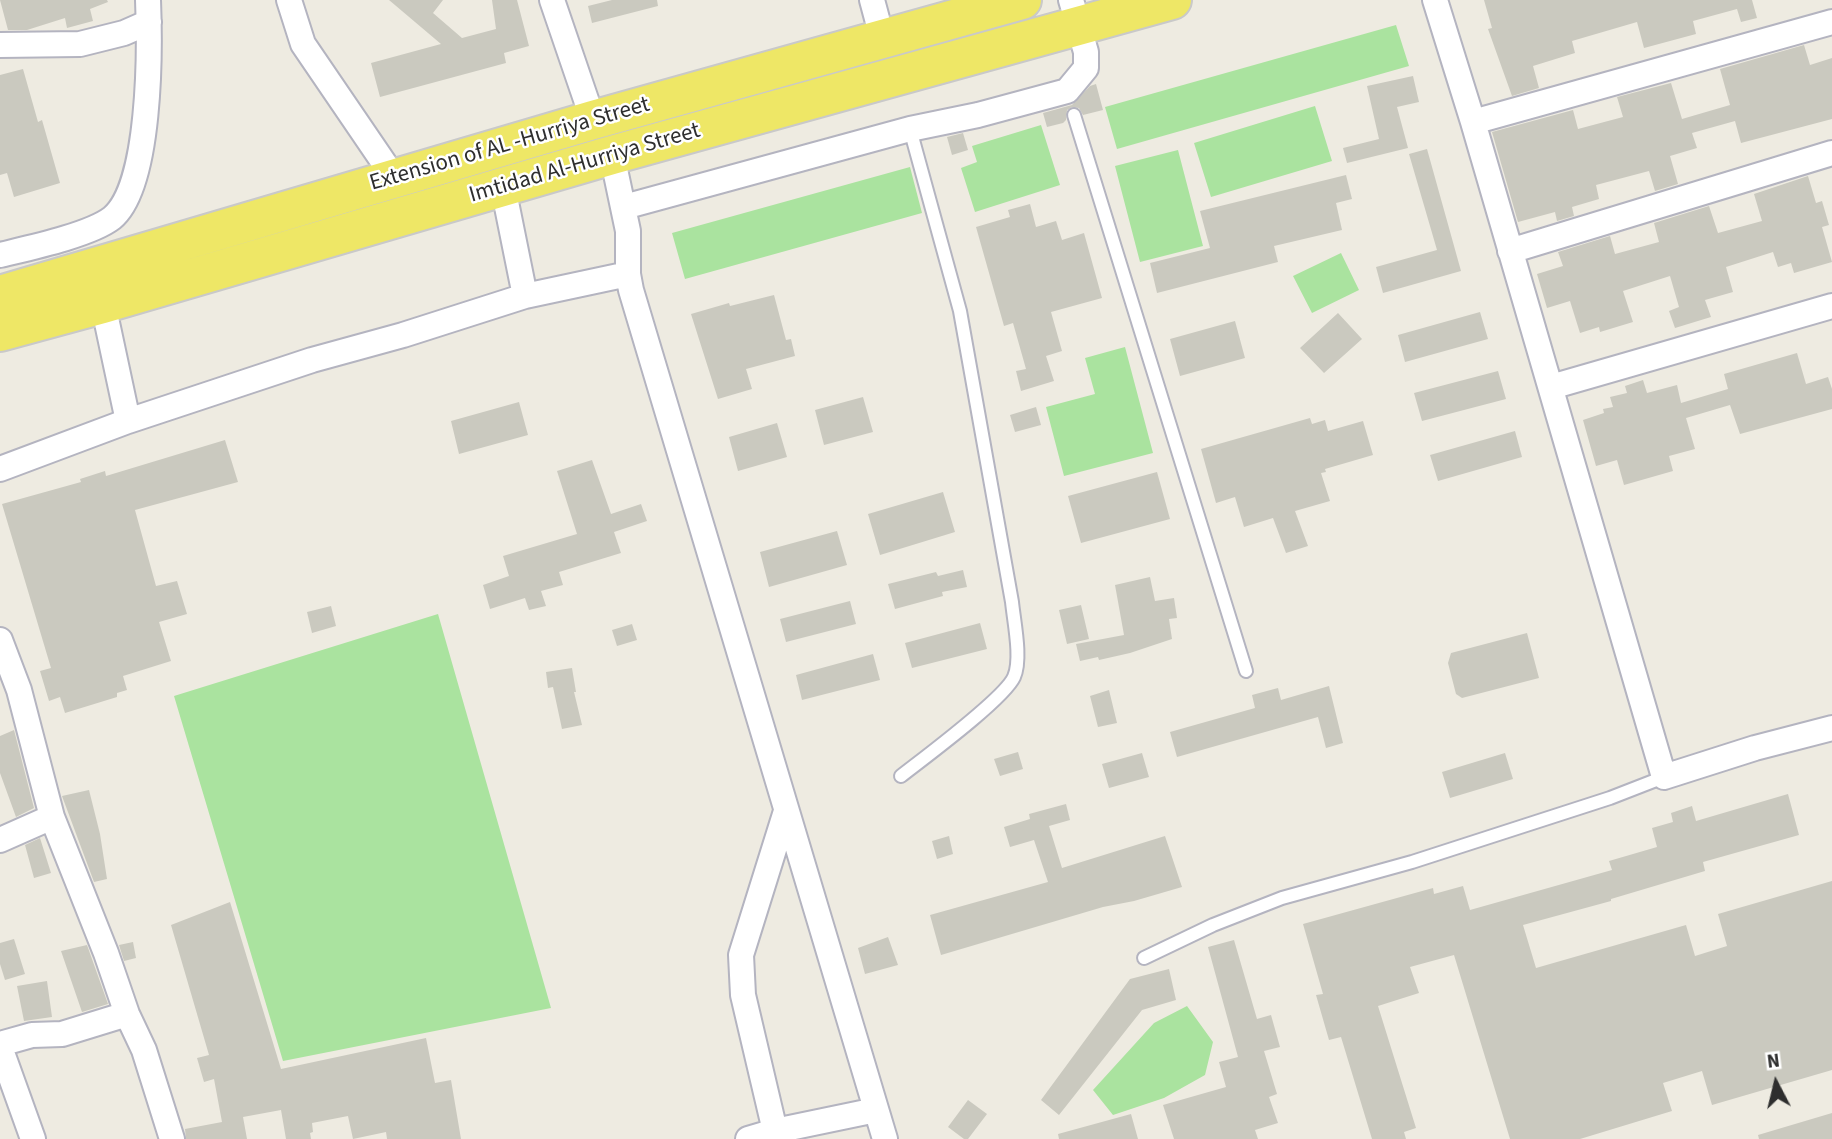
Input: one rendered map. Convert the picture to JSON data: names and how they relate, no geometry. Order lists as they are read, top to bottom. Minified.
{"streets":{"main road":["Extension of AL -Hurriya Street","Imtidad Al-Hurriya Street"]},"crossings":[["Extension of AL -Hurriya Street","Imtidad Al-Hurriya Street"]],"north":"top"}
